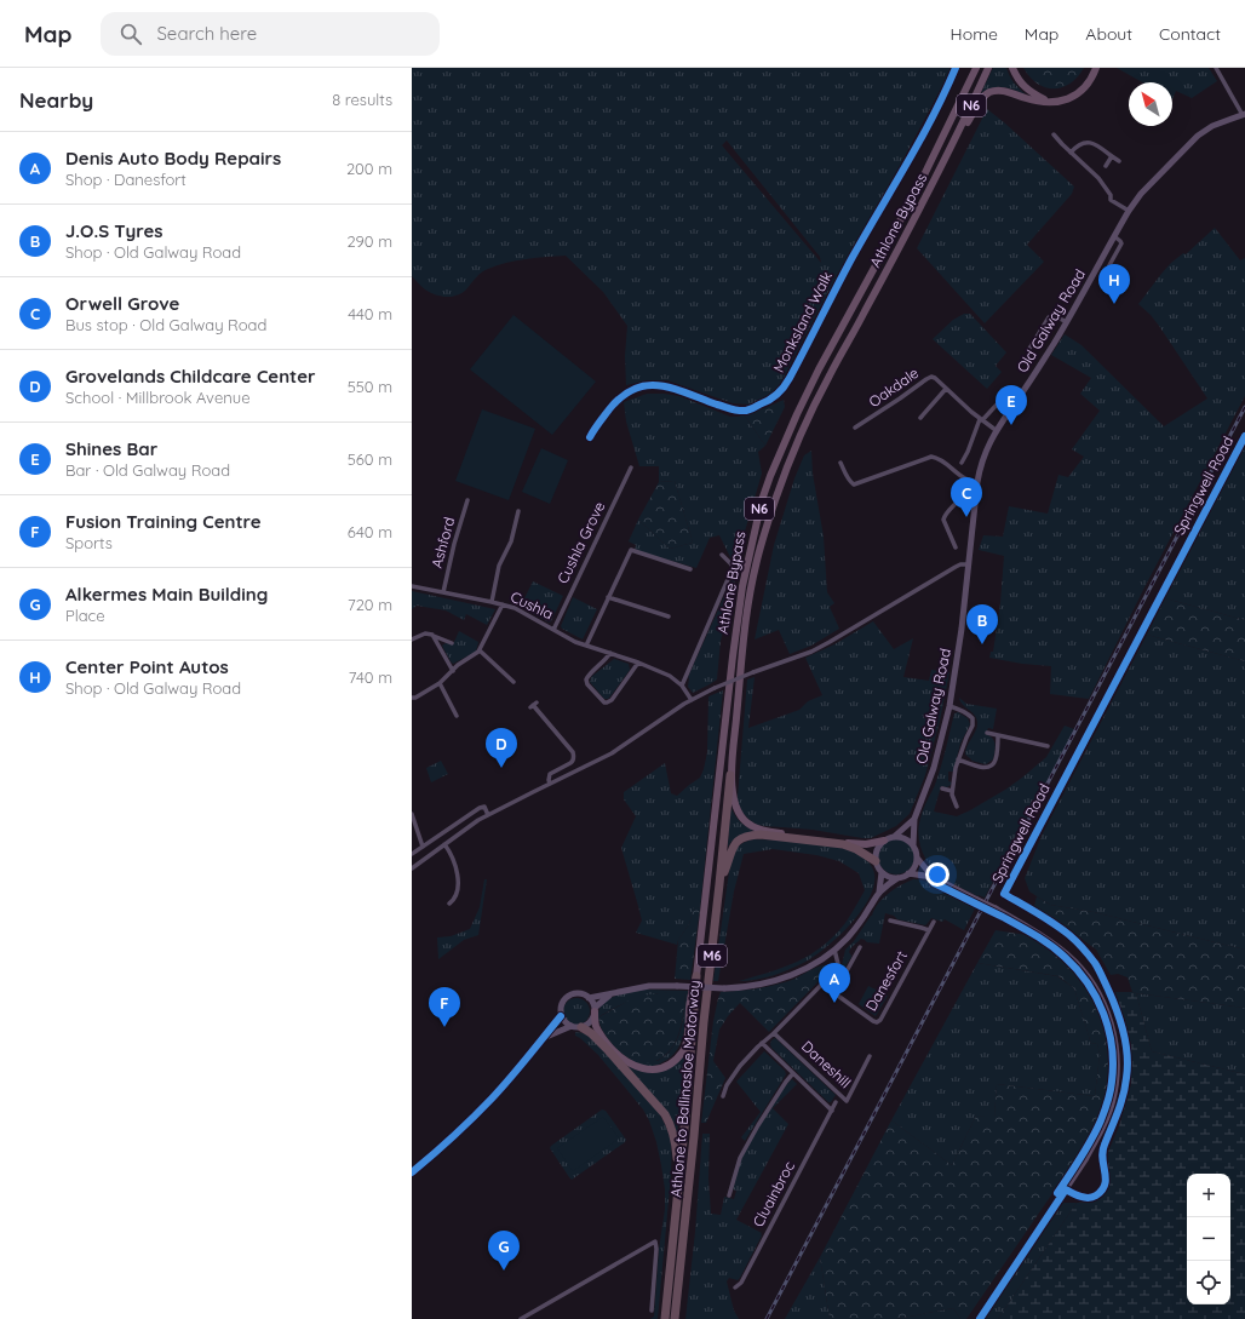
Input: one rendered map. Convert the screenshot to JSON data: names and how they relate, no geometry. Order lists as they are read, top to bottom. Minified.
{"streets":{"highway":["N6","Athlone Bypass","M6","Athlone to Ballinasloe Motorway"],"main road":["Old Galway Road"],"street":["Oakdale","Springwell Road","Ashford","Cushla Grove","Cushla","Danesfort","Daneshill","Cluainbroc"],"cycle path":["Monksland Walk"]},"crossings":[["Athlone Bypass","Athlone to Ballinasloe Motorway"],["Old Galway Road","Oakdale"],["Ashford","Cushla"],["Cushla Grove","Cushla"]],"north":"top left","page":{"header":"Map","search":"Search here","nav":["Home","Map","About","Contact"],"heading":["Nearby","8 results"],"list":[{"mark":"A","name":"Denis Auto Body Repairs","note":"Shop · Danesfort","value":"200 m"},{"mark":"B","name":"J.O.S Tyres","note":"Shop · Old Galway Road","value":"290 m"},{"mark":"C","name":"Orwell Grove","note":"Bus stop · Old Galway Road","value":"440 m"},{"mark":"D","name":"Grovelands Childcare Center","note":"School · Millbrook Avenue","value":"550 m"},{"mark":"E","name":"Shines Bar","note":"Bar · Old Galway Road","value":"560 m"},{"mark":"F","name":"Fusion Training Centre","note":"Sports","value":"640 m"},{"mark":"G","name":"Alkermes Main Building","note":"Place","value":"720 m"},{"mark":"H","name":"Center Point Autos","note":"Shop · Old Galway Road","value":"740 m"}],"pins":["H","E","C","B","D","A","F","G"],"map_buttons":["+","−"]}}
